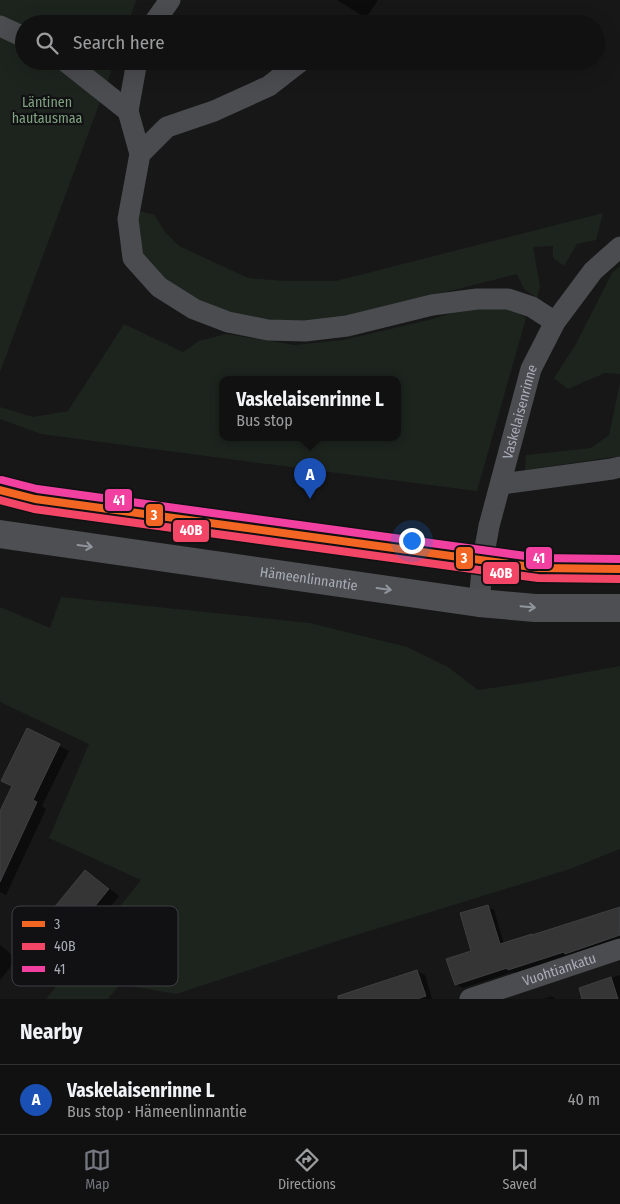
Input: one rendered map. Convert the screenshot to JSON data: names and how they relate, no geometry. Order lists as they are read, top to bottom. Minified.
{"streets":{"main road":["Hämeenlinnantie"],"street":["Vaskelaisenrinne","Vuohtiankatu"]},"crossings":[["Vaskelaisenrinne","Hämeenlinnantie"]],"parks":["Läntinen hautausmaa"],"lines":["transit line 41","transit line 3","transit line 40B"],"legend":["3","40B","41"],"page":{"search":"Search here","popup":["Vaskelaisenrinne L","Bus stop"],"pins":"A","heading":"Nearby","list":[{"mark":"A","name":"Vaskelaisenrinne L","note":"Bus stop · Hämeenlinnantie","value":"40 m"}],"nav":["Map","Directions","Saved"]}}
